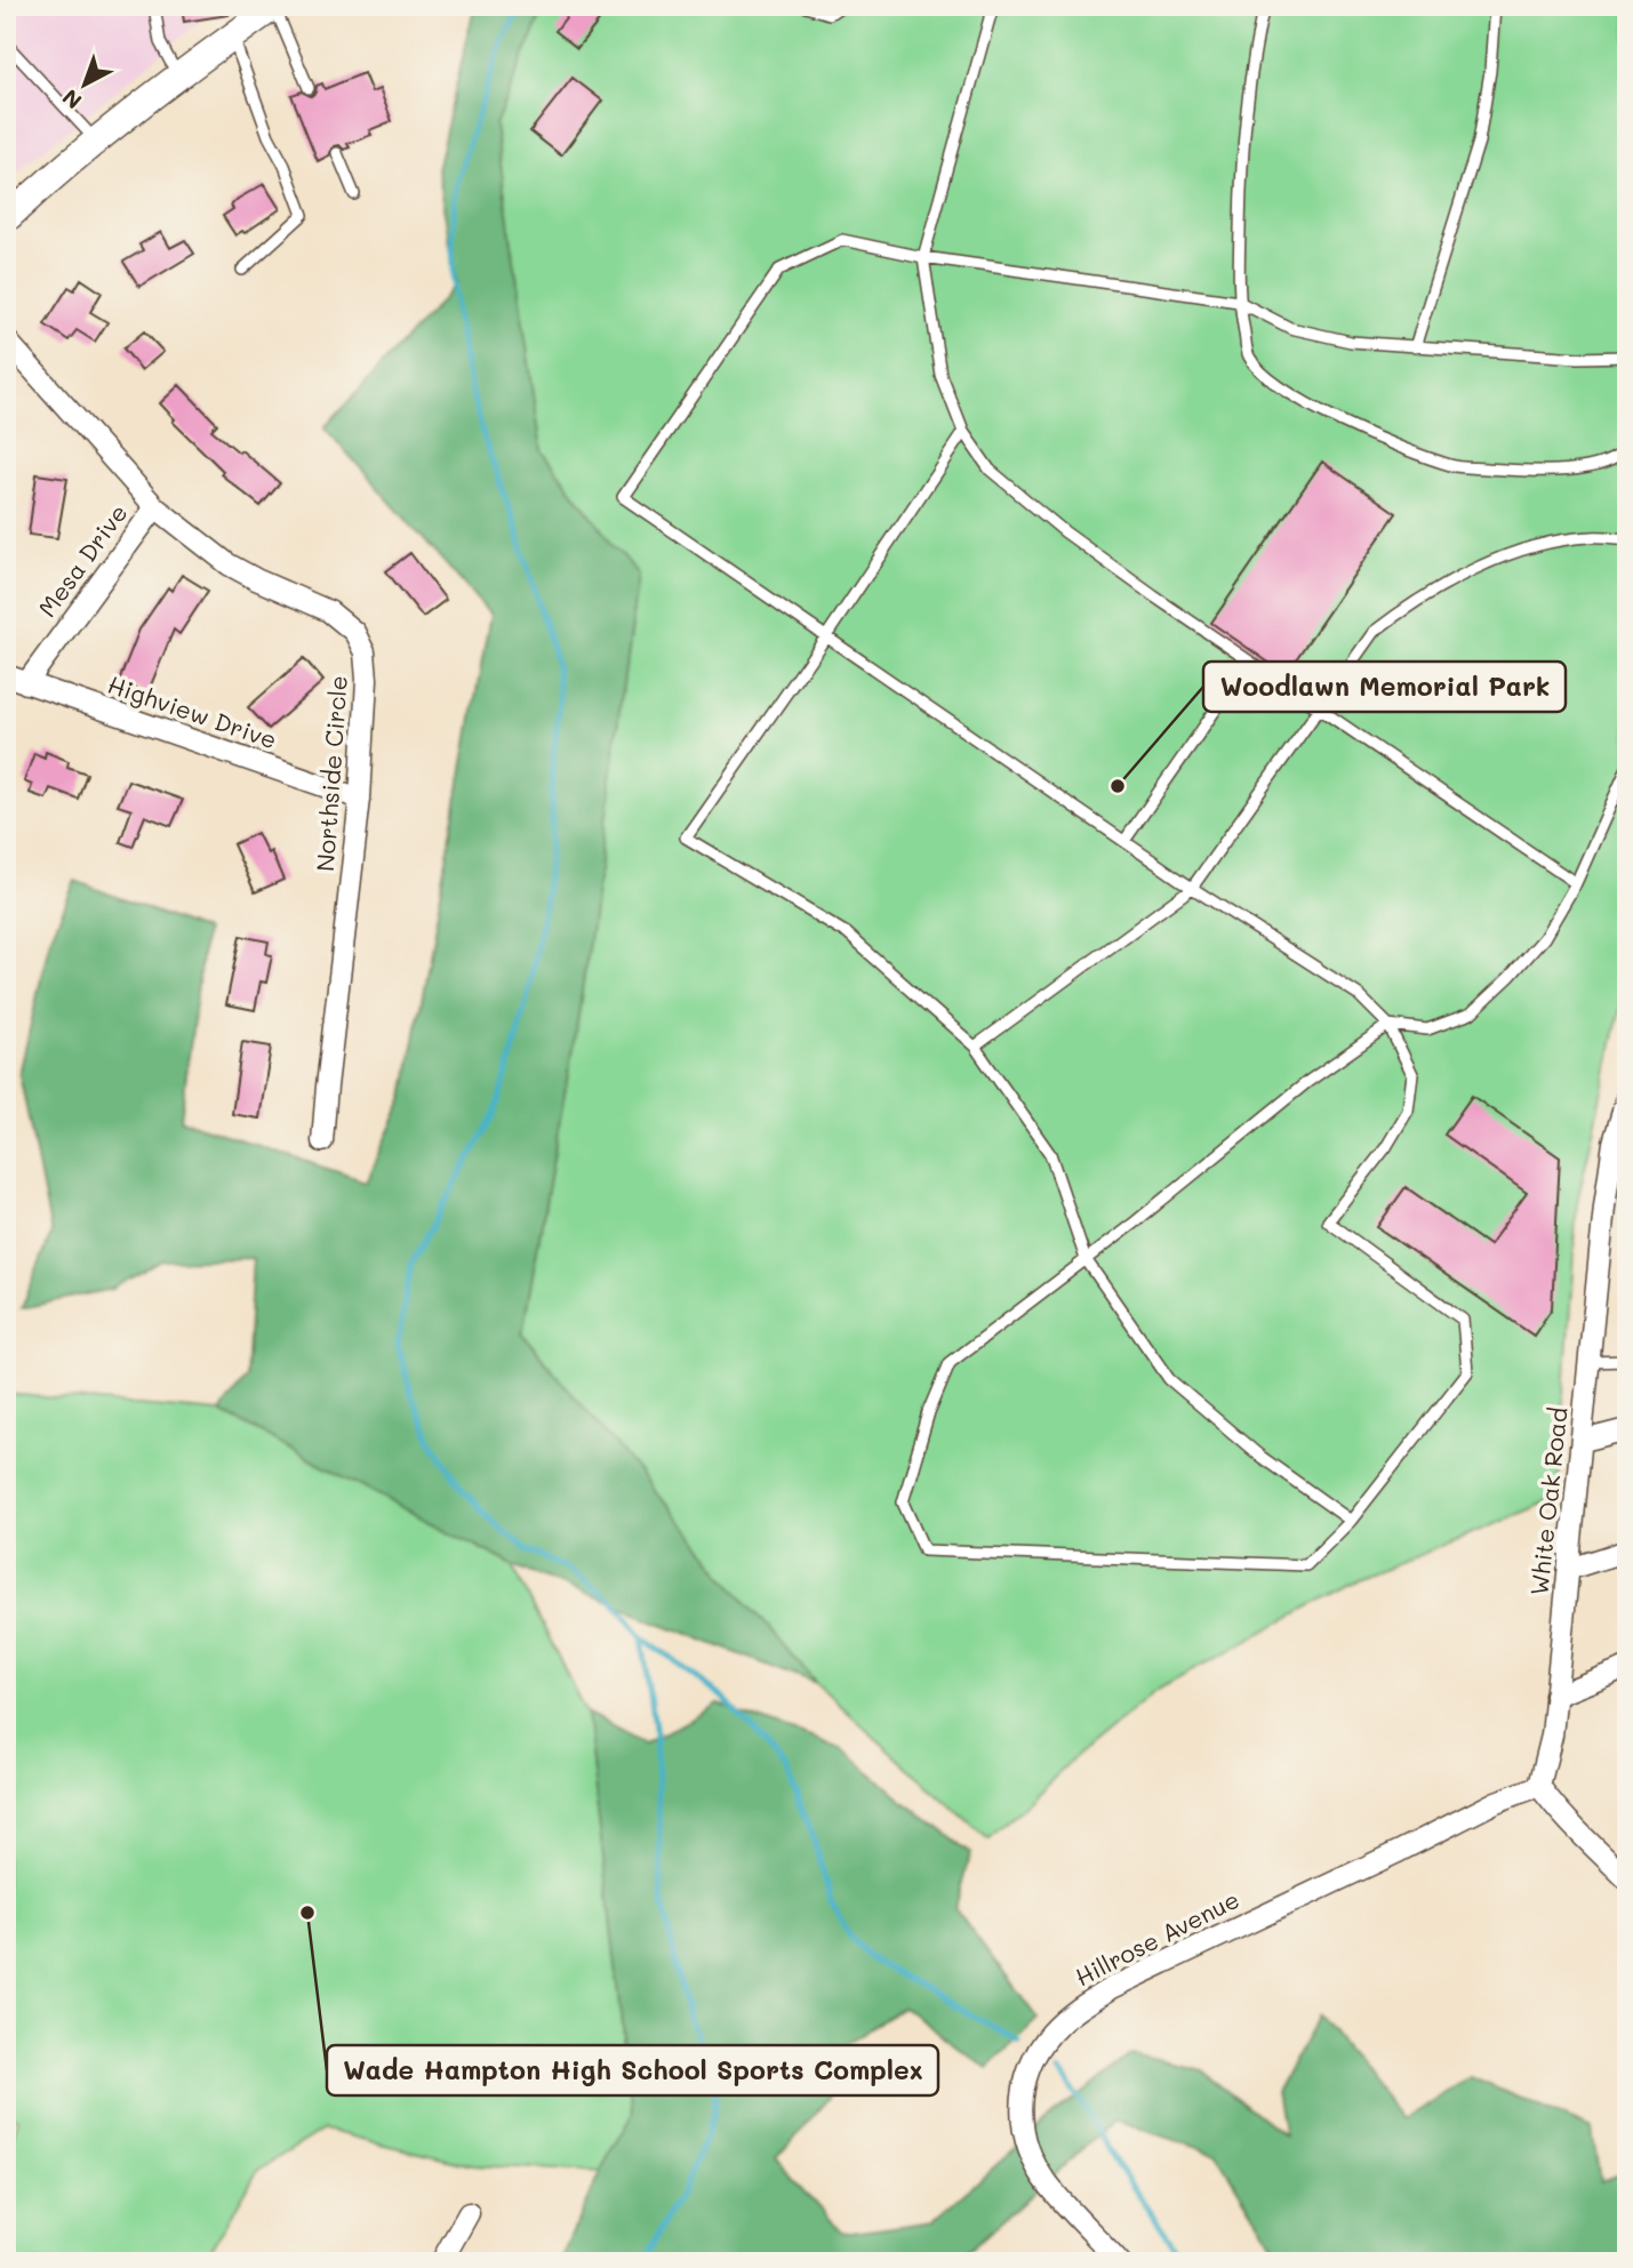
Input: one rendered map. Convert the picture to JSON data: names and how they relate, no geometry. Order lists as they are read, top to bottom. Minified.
{"streets":{"street":["Mesa Drive","Highview Drive","Northside Circle","White Oak Road","Hillrose Avenue"]},"crossings":[["Mesa Drive","Highview Drive"],["Mesa Drive","Northside Circle"],["Highview Drive","Northside Circle"],["White Oak Road","Hillrose Avenue"]],"places":["Woodlawn Memorial Park","Wade Hampton High School Sports Complex"],"north":"bottom left"}
